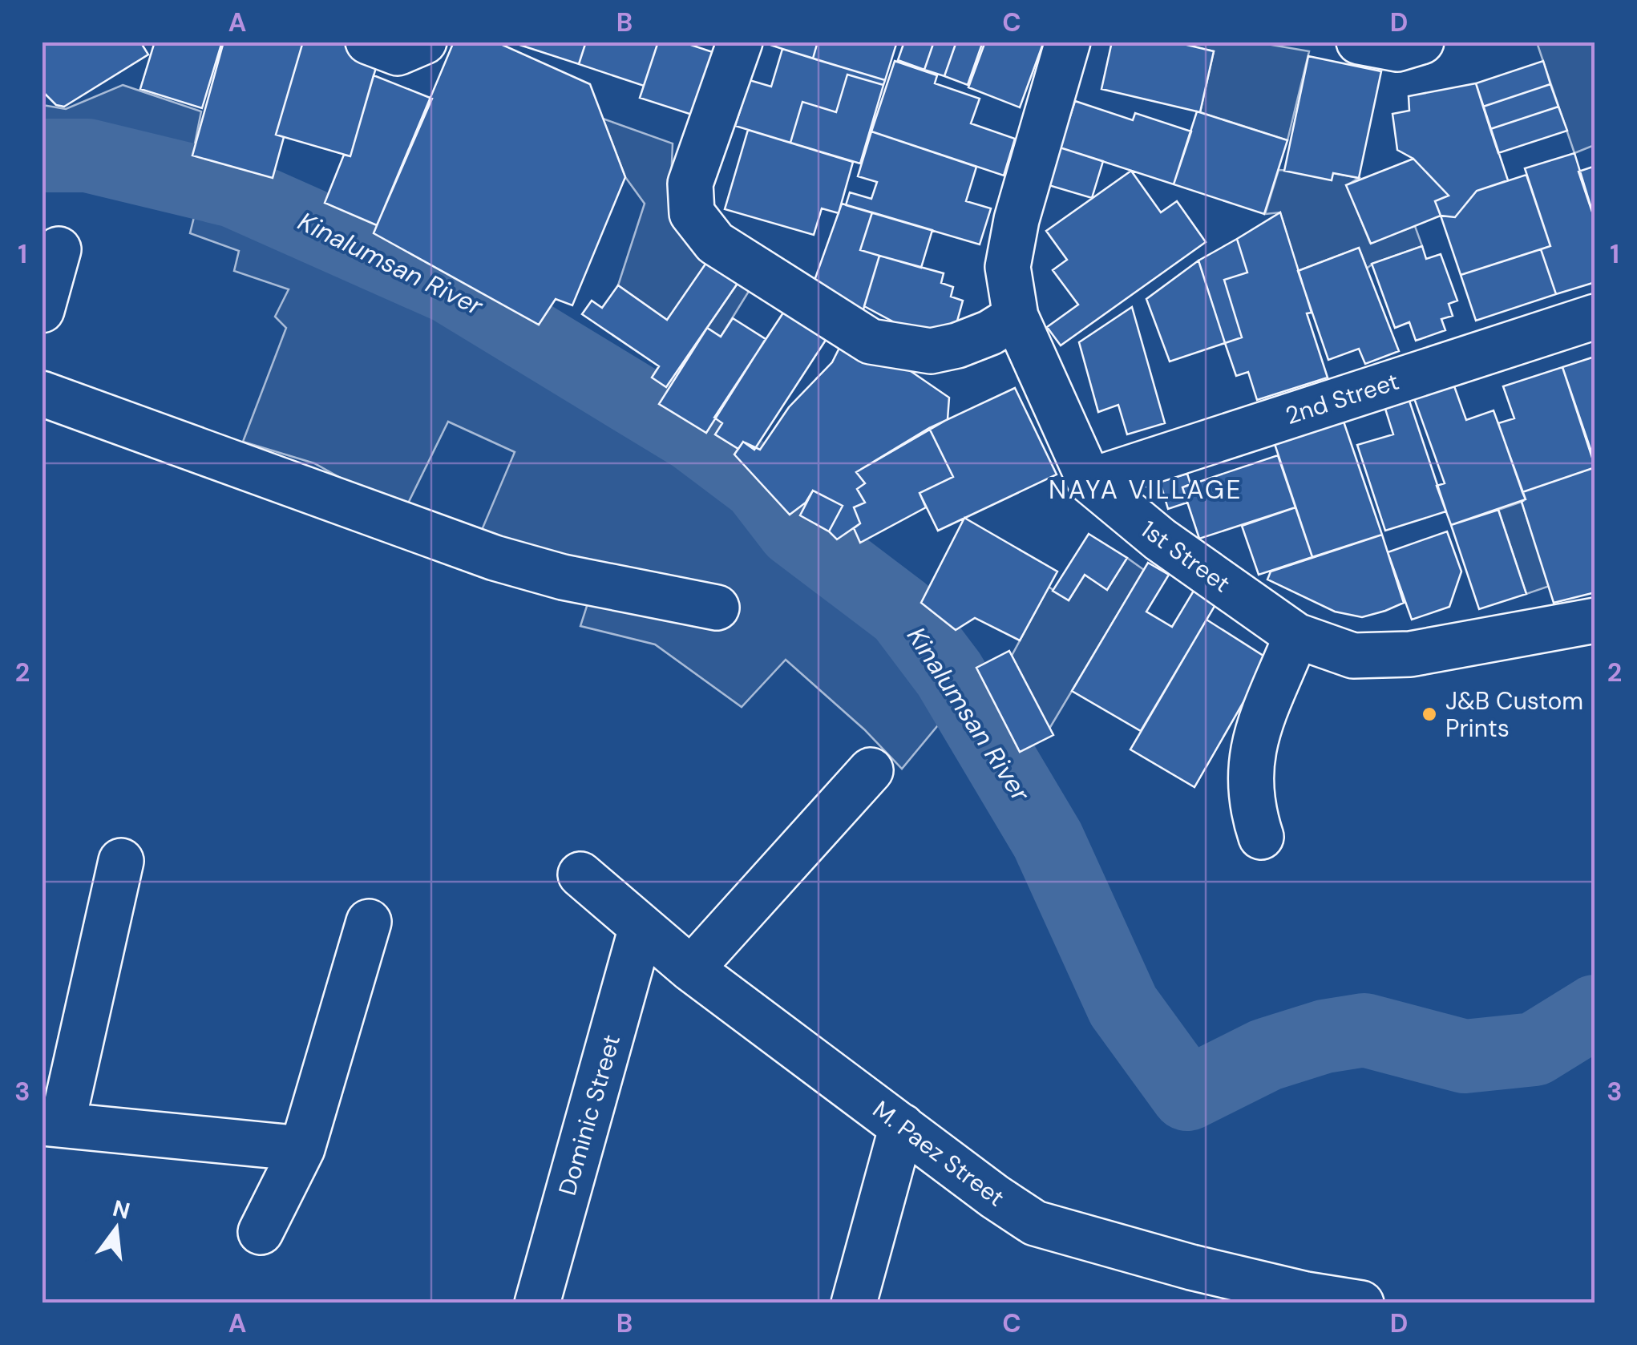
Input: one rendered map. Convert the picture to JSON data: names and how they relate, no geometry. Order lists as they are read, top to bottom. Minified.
{"streets":{"street":["2nd Street","1st Street","Dominic Street","M. Paez Street"]},"crossings":[["2nd Street","1st Street"],["Dominic Street","M. Paez Street"]],"districts":["NAYA VILLAGE"],"water":["Kinalumsan River"],"places":["J&B Custom Prints"],"north":"top","grid":{"columns":["A","B","C","D"],"rows":["1","2","3"]}}
